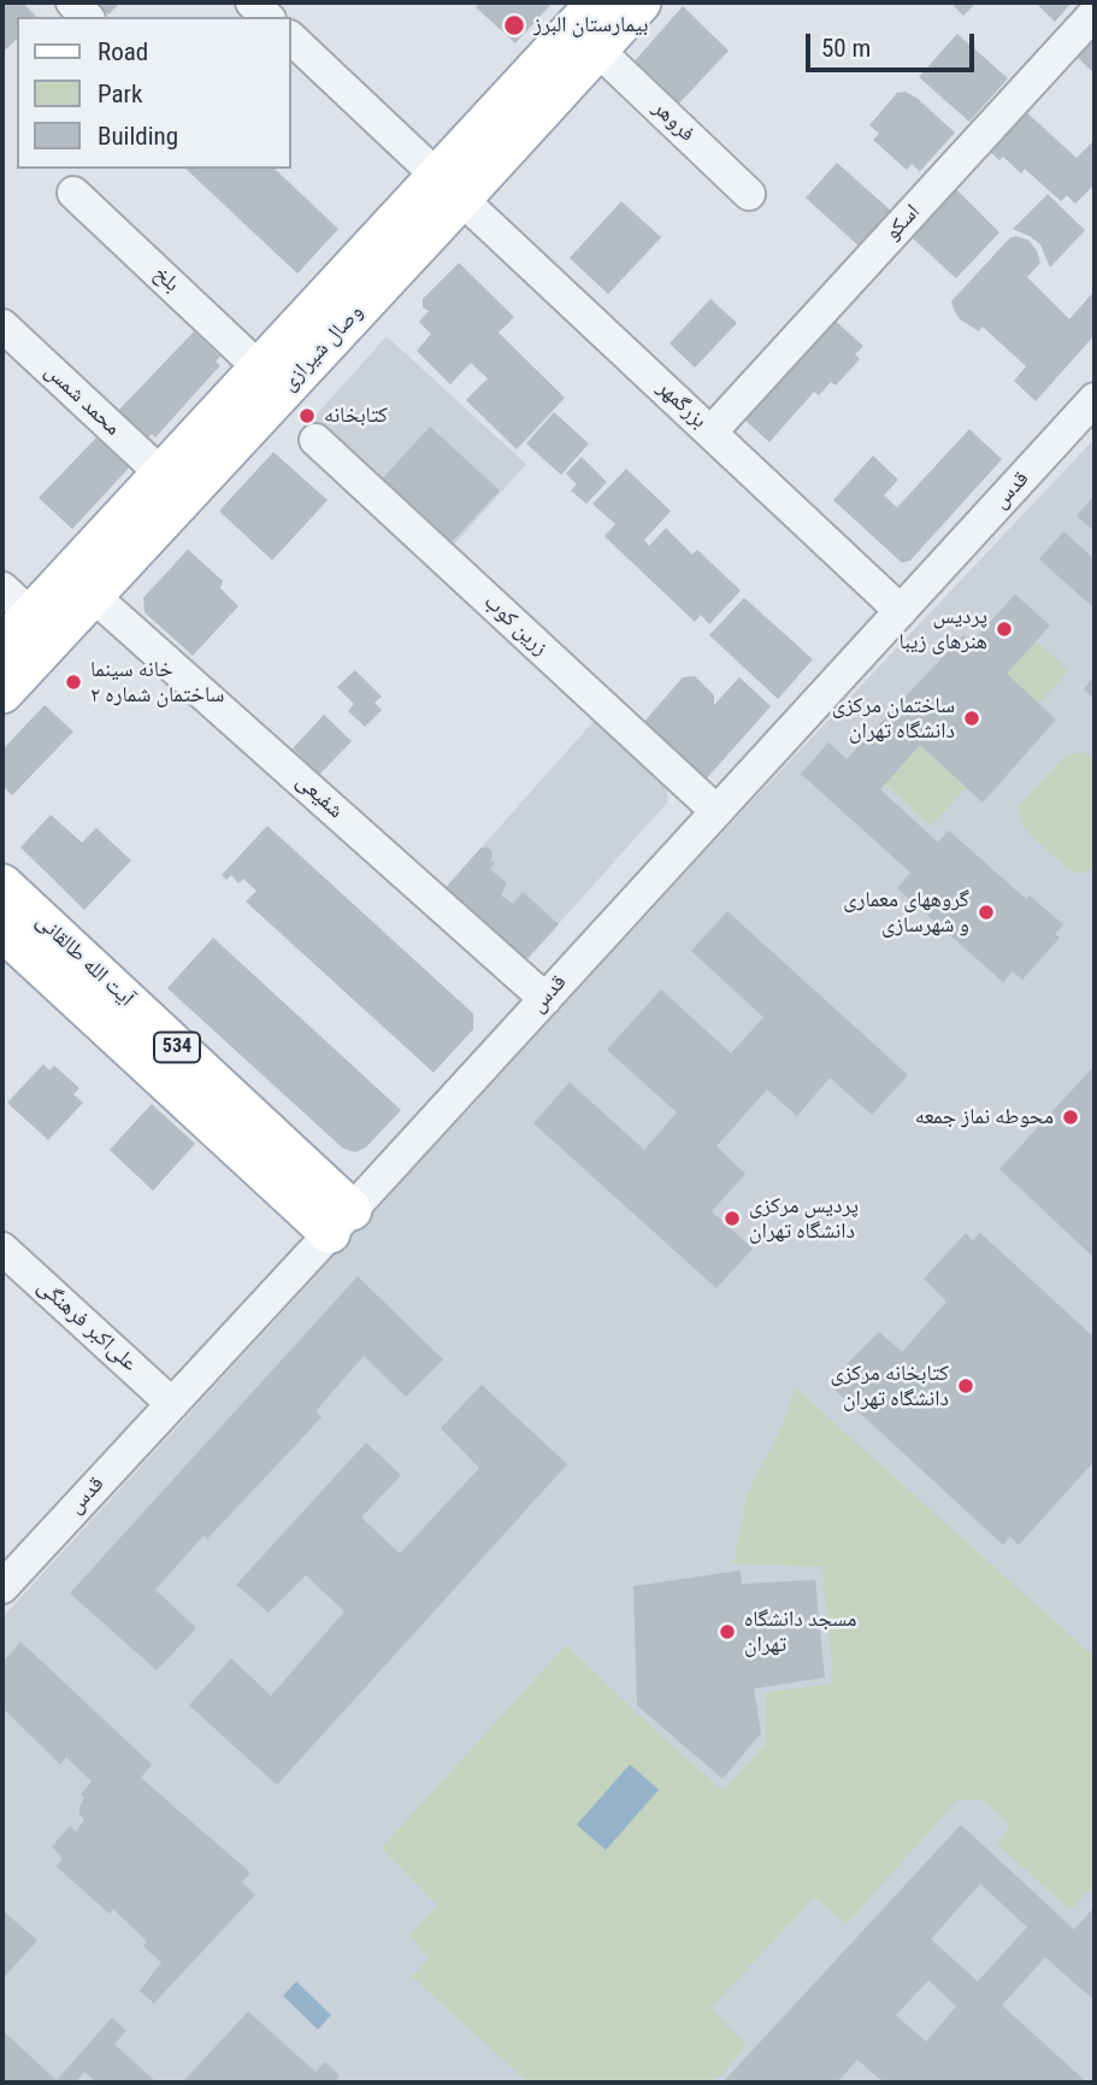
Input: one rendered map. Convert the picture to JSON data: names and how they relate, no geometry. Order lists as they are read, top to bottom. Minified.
{"streets":{"main road":["وصال شیرازی","آیت الله طالقانی","534"],"street":["فروهر","اسکو","بلخ","محمد شمس","بزرگمهر","قدس","زرین کوب","شفیعی","علی‌اکبر فرهنگی"]},"crossings":[["فروهر","وصال شیرازی"],["اسکو","بزرگمهر"],["بلخ","وصال شیرازی"],["وصال شیرازی","محمد شمس"],["وصال شیرازی","بزرگمهر"],["وصال شیرازی","شفیعی"],["بزرگمهر","قدس"],["قدس","زرین کوب"],["قدس","شفیعی"],["قدس","آیت الله طالقانی"],["قدس","علی‌اکبر فرهنگی"]],"places":["بیمارستان البرز","کتابخانه","پردیس هنرهای زیبا","خانه سینما ساختمان شماره ۲","ساختمان مرکزی دانشگاه تهران","گروههای معماری و شهرسازی","محوطه نماز جمعه","پردیس مرکزی دانشگاه‌ تهران","کتابخانه مرکزی دانشگاه تهران","مسجد دانشگاه تهران"],"legend":["Road","Park","Building"],"scale_bar":"50 m"}
